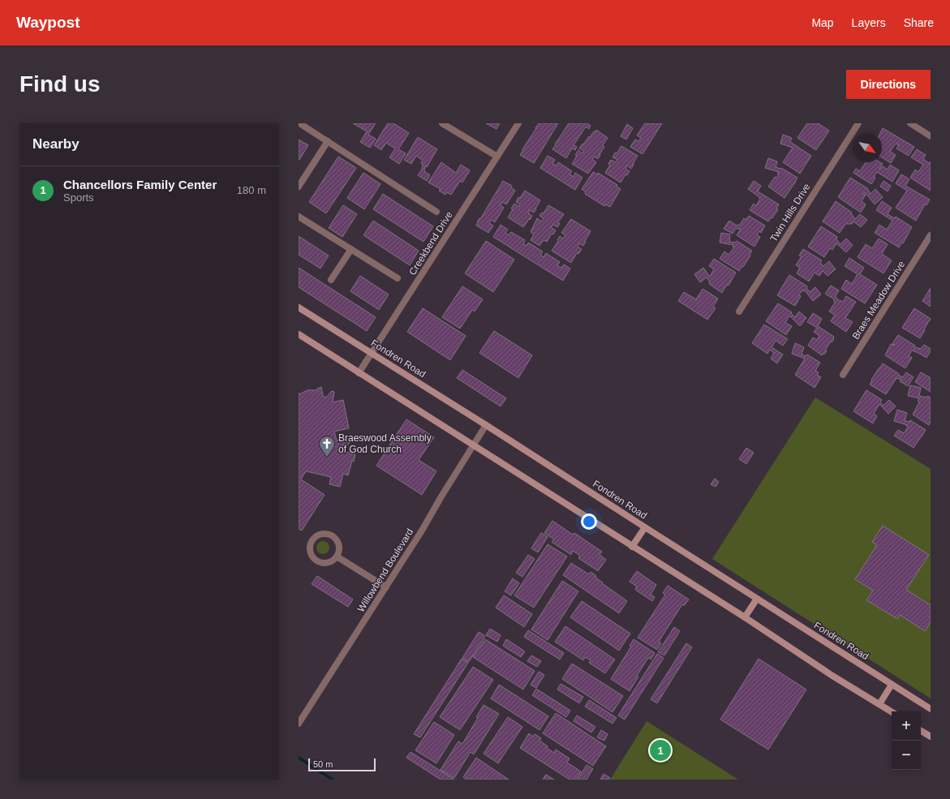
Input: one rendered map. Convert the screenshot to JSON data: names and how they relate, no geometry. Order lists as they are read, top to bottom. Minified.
{"streets":{"main road":["Fondren Road"],"street":["Twin Hills Drive","Creekbend Drive","Braes Meadow Drive","Willowbend Boulevard"]},"crossings":[["Creekbend Drive","Fondren Road"],["Fondren Road","Willowbend Boulevard"]],"places":{"church":["Braeswood Assembly of God Church"]},"scale_bar":"50 m","north":"bottom right","page":{"header":"Waypost","nav":["Map","Layers","Share"],"buttons":"Directions","title":"Find us","heading":"Nearby","list":[{"mark":"1","name":"Chancellors Family Center","note":"Sports","value":"180 m"}],"map_buttons":["+","−"],"pins":"1","scale":"50 m"}}
